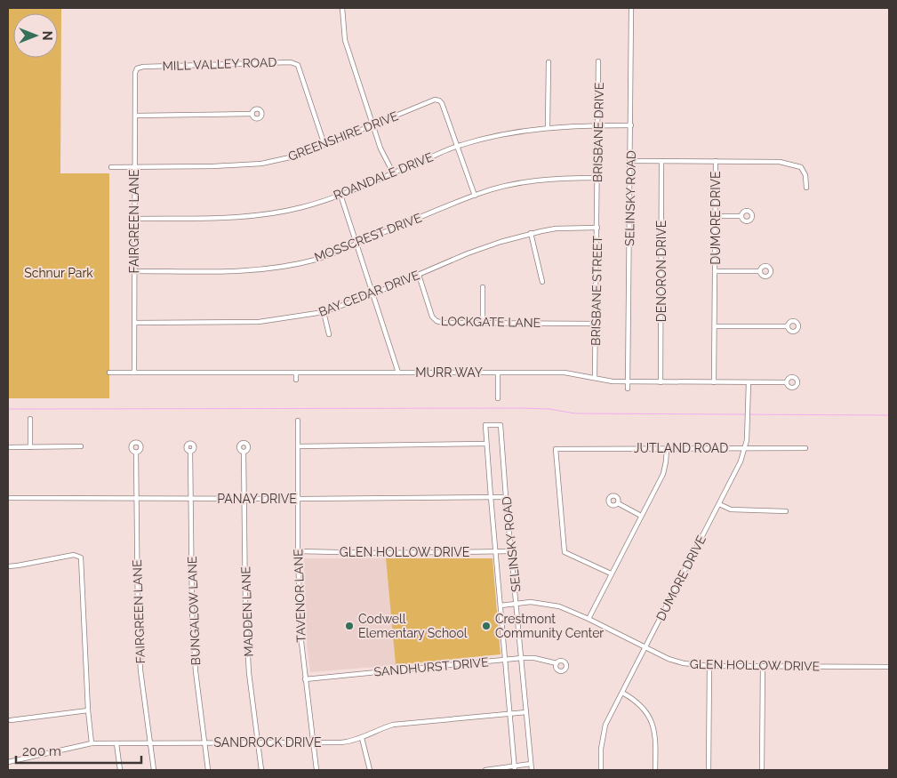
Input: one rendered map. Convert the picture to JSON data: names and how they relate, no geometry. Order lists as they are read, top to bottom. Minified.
{"streets":{"street":["MILL VALLEY ROAD","BRISBANE DRIVE","GREENSHIRE DRIVE","ROANDALE DRIVE","SELINSKY ROAD","DUMORE DRIVE","FAIRGREEN LANE","MOSSCREST DRIVE","DENORON DRIVE","BRISBANE STREET","BAY CEDAR DRIVE","LOCKGATE LANE","MURR WAY","JUTLAND ROAD","PANAY DRIVE","GLEN HOLLOW DRIVE","TAVENOR LANE","BUNGALOW LANE","MADDEN LANE","SANDHURST DRIVE","SANDROCK DRIVE"]},"crossings":[["MILL VALLEY ROAD","GREENSHIRE DRIVE"],["MILL VALLEY ROAD","FAIRGREEN LANE"],["BRISBANE DRIVE","ROANDALE DRIVE"],["BRISBANE DRIVE","MOSSCREST DRIVE"],["BRISBANE DRIVE","BRISBANE STREET"],["GREENSHIRE DRIVE","ROANDALE DRIVE"],["GREENSHIRE DRIVE","FAIRGREEN LANE"],["ROANDALE DRIVE","SELINSKY ROAD"],["ROANDALE DRIVE","FAIRGREEN LANE"],["SELINSKY ROAD","MURR WAY"],["SELINSKY ROAD","PANAY DRIVE"],["SELINSKY ROAD","GLEN HOLLOW DRIVE"],["SELINSKY ROAD","SANDHURST DRIVE"],["SELINSKY ROAD","SANDROCK DRIVE"],["DUMORE DRIVE","MURR WAY"],["DUMORE DRIVE","JUTLAND ROAD"],["DUMORE DRIVE","GLEN HOLLOW DRIVE"],["FAIRGREEN LANE","MOSSCREST DRIVE"],["FAIRGREEN LANE","BAY CEDAR DRIVE"],["FAIRGREEN LANE","MURR WAY"],["FAIRGREEN LANE","PANAY DRIVE"],["FAIRGREEN LANE","SANDROCK DRIVE"],["DENORON DRIVE","MURR WAY"],["BRISBANE STREET","BAY CEDAR DRIVE"],["BRISBANE STREET","LOCKGATE LANE"],["BRISBANE STREET","MURR WAY"],["BAY CEDAR DRIVE","LOCKGATE LANE"],["PANAY DRIVE","TAVENOR LANE"],["PANAY DRIVE","BUNGALOW LANE"],["PANAY DRIVE","MADDEN LANE"],["GLEN HOLLOW DRIVE","TAVENOR LANE"],["TAVENOR LANE","SANDHURST DRIVE"],["TAVENOR LANE","SANDROCK DRIVE"],["BUNGALOW LANE","SANDROCK DRIVE"],["MADDEN LANE","SANDROCK DRIVE"]],"parks":["Schnur Park"],"places":["Codwell Elementary School","Crestmont Community Center"],"scale_bar":"200 m","north":"right"}
